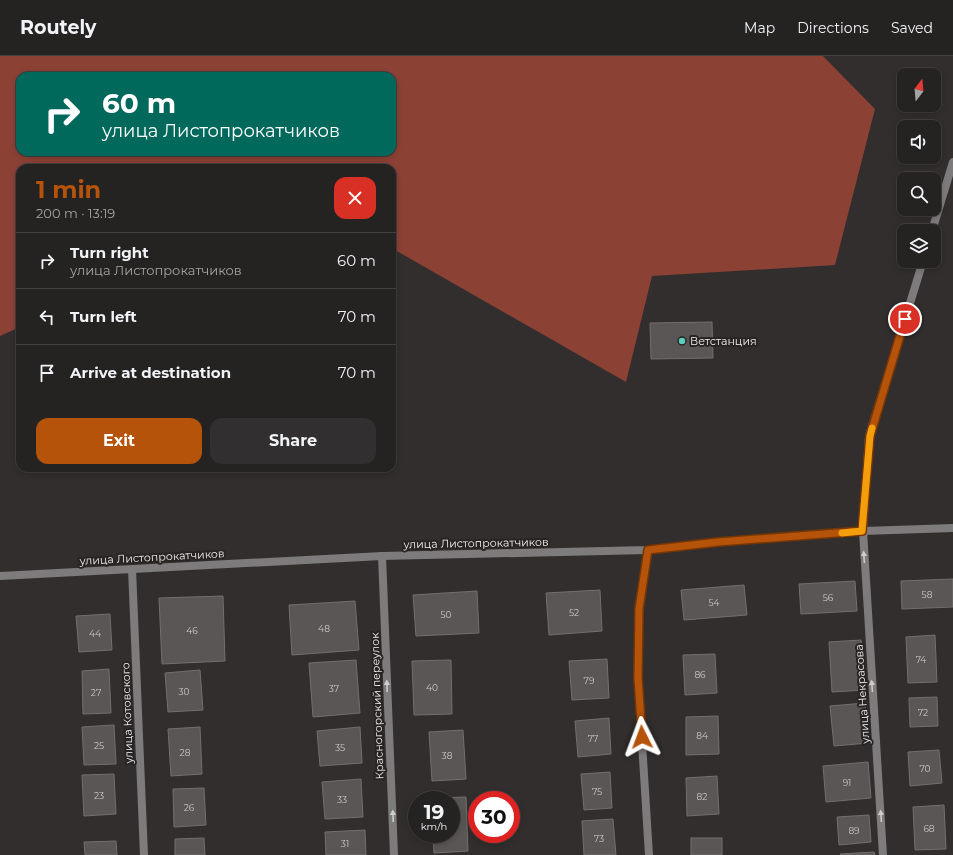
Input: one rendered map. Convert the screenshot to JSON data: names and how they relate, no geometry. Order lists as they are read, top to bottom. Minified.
{"streets":{"street":["улица Листопрокатчиков","улица Некрасова","Красногорский переулок","улица Котовского"]},"crossings":[["улица Листопрокатчиков","улица Некрасова"],["улица Листопрокатчиков","Красногорский переулок"],["улица Листопрокатчиков","улица Котовского"]],"one_way":["улица Некрасова","Красногорский переулок"],"places":["Ветстанция"],"house_numbers":["58","56","54","52","50","48","46","44","74","86","79","40","37","30","27","72","84","77","25","35","28","38","70","91","75","23","82","33","26","68","89","73","31"],"north":"top","page":{"header":"Routely","nav":["Map","Directions","Saved"],"turn":["60 m","улица Листопрокатчиков"],"heading":["1 min","200 m · 13:19"],"list":[{"name":"Turn right","note":"улица Листопрокатчиков","value":"60 m"},{"name":"Turn left","value":"70 m"},{"name":"Arrive at destination","value":"70 m"}],"buttons":["Exit","Share"],"speed":"19 km/h","limit":"30"}}
